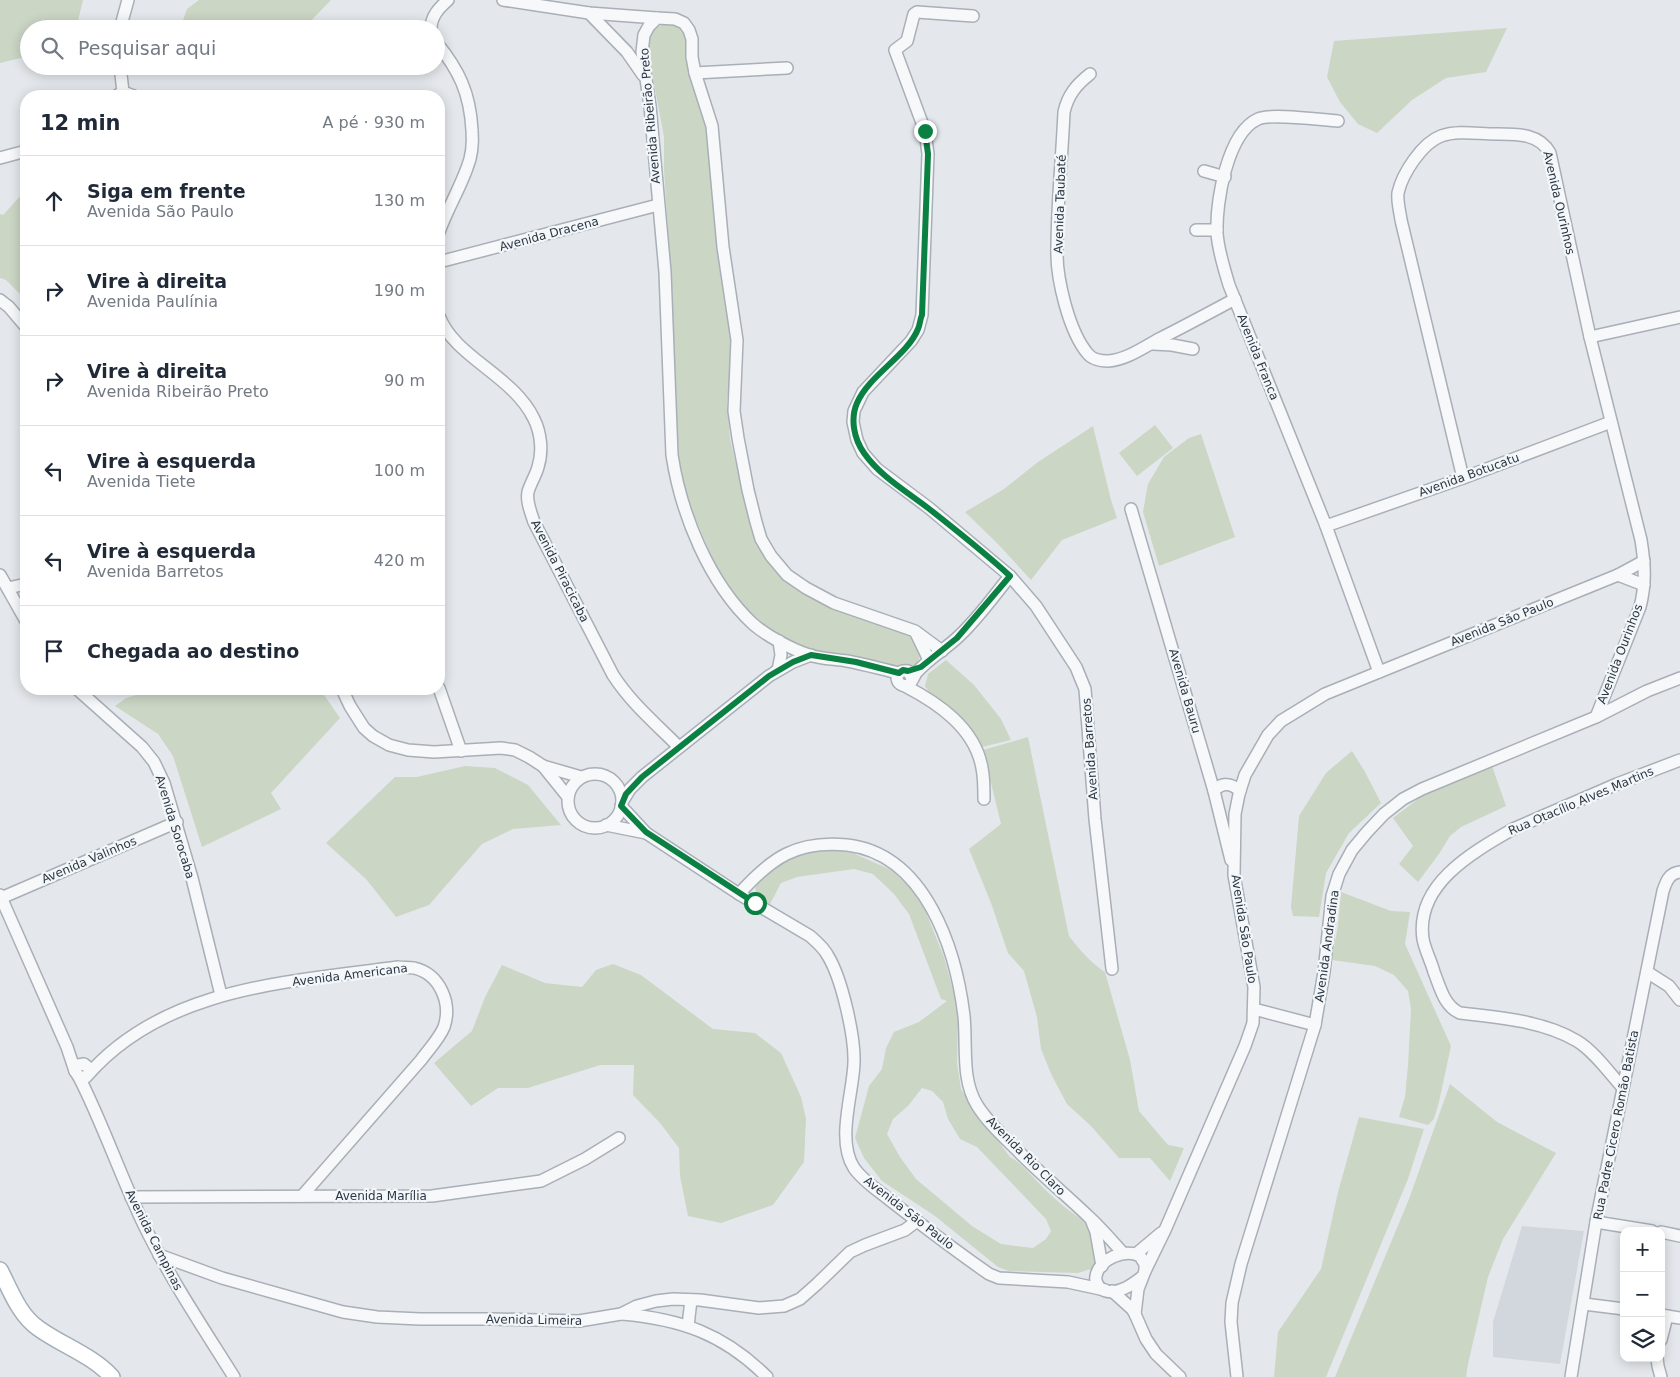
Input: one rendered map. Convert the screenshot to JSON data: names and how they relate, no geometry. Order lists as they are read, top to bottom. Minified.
{"streets":{"street":["Avenida Ribeirão Preto","Avenida Ourinhos","Avenida Taubaté","Avenida Dracena","Avenida Franca","Avenida Botucatu","Avenida Piracicaba","Avenida São Paulo","Avenida Bauru","Avenida Barretos","Rua Otacílio Alves Martins","Avenida Sorocaba","Avenida Valinhos","Avenida Andradina","Avenida Americana","Rua Padre Cicero Romão Batista","Avenida Rio Claro","Avenida Marília","Avenida Campinas","Avenida Limeira"]},"crossings":[["Avenida Ribeirão Preto","Avenida Dracena"],["Avenida Ourinhos","Avenida Botucatu"],["Avenida Ourinhos","Avenida São Paulo"],["Avenida Ourinhos","Avenida Andradina"],["Avenida Taubaté","Avenida Franca"],["Avenida Franca","Avenida Botucatu"],["Avenida Franca","Avenida São Paulo"],["Avenida São Paulo","Avenida Bauru"],["Avenida São Paulo","Avenida Rio Claro"],["Avenida São Paulo","Avenida Limeira"],["Rua Otacílio Alves Martins","Rua Padre Cicero Romão Batista"],["Avenida Sorocaba","Avenida Valinhos"],["Avenida Sorocaba","Avenida Americana"],["Avenida Americana","Avenida Marília"],["Avenida Americana","Avenida Campinas"],["Avenida Marília","Avenida Campinas"],["Avenida Campinas","Avenida Limeira"]],"page":{"search":"Pesquisar aqui","heading":["12 min","A pé · 930 m"],"list":[["Siga em frente","Avenida São Paulo","130 m"],["Vire à direita","Avenida Paulínia","190 m"],["Vire à direita","Avenida Ribeirão Preto","90 m"],["Vire à esquerda","Avenida Tiete","100 m"],["Vire à esquerda","Avenida Barretos","420 m"],"Chegada ao destino"],"map_buttons":["+","−"]}}
